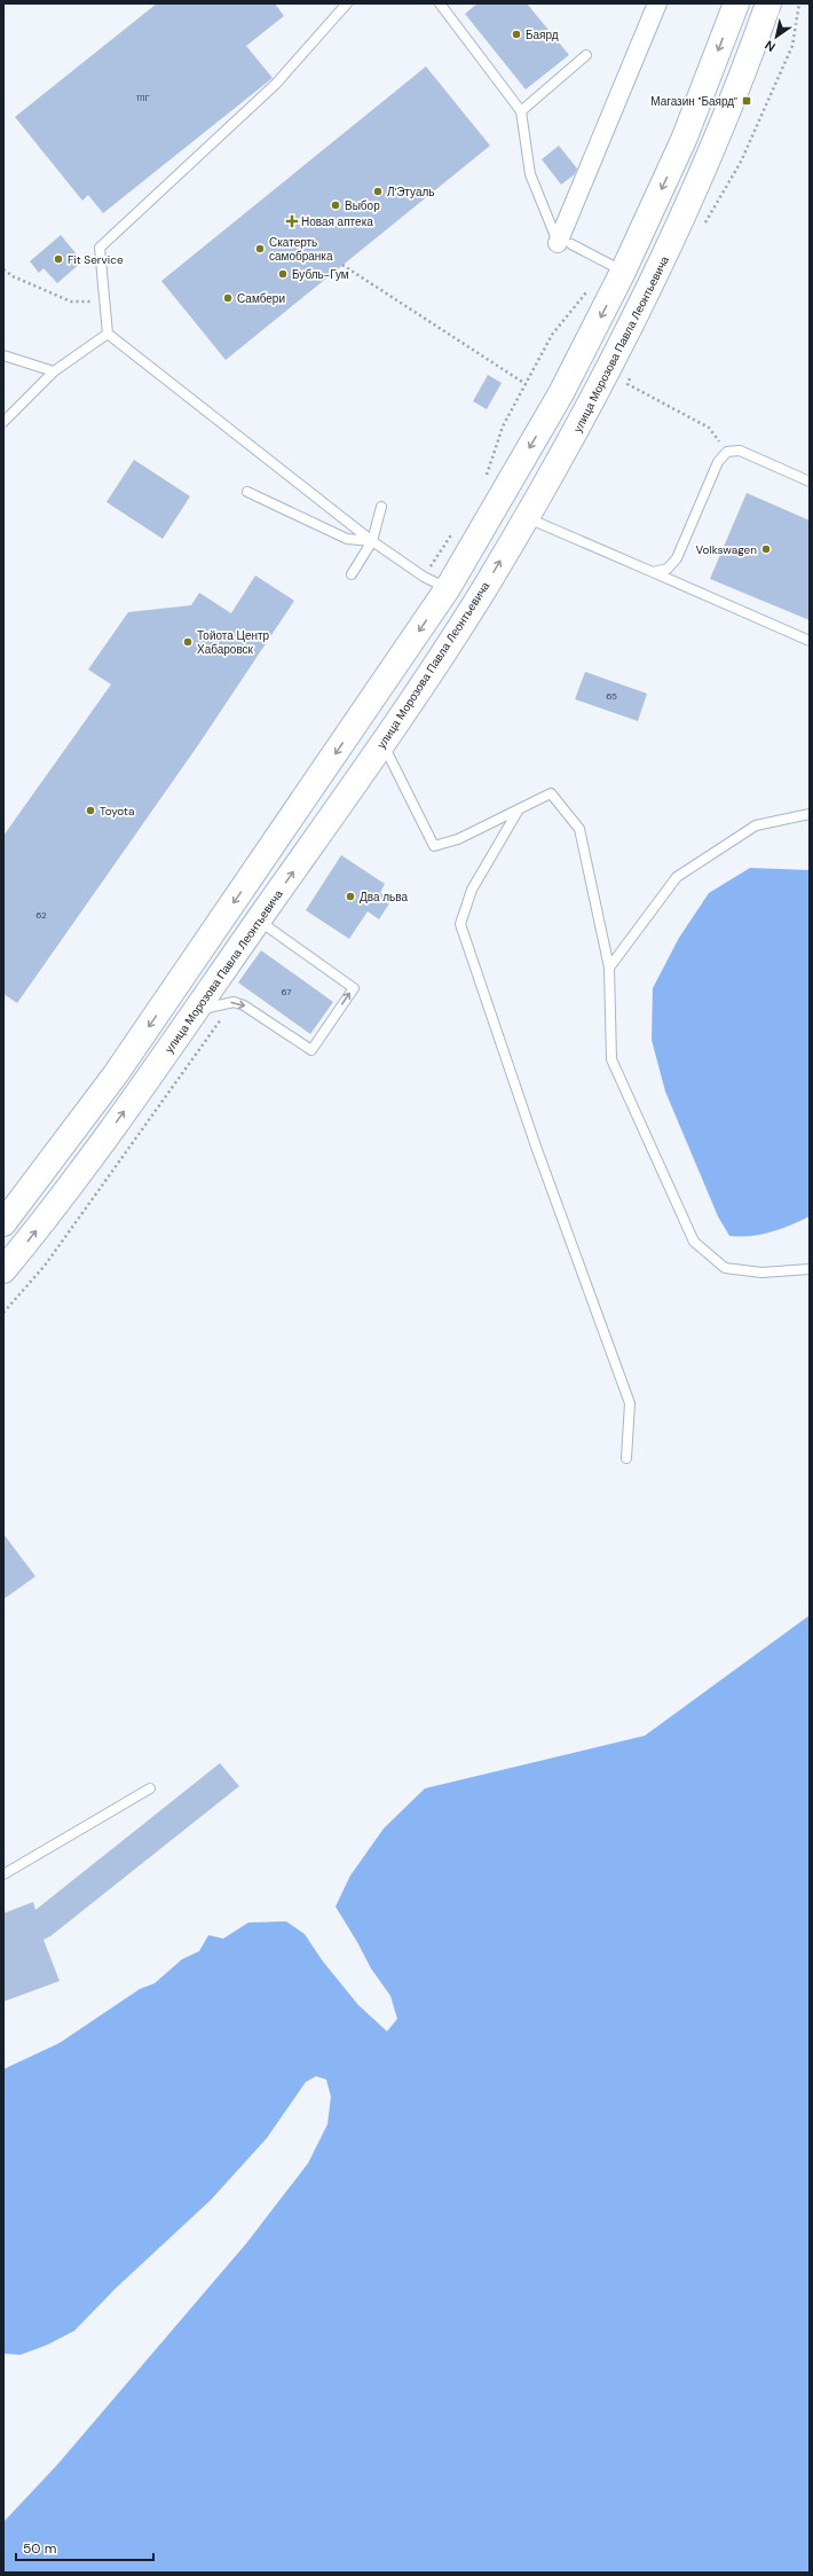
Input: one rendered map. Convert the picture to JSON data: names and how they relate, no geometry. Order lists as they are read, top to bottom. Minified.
{"streets":{"main road":["улица Морозова Павла Леонтьевича"]},"places":{"other":["Баярд","Л'Этуаль","Выбор","Скатерть самобранка","Fit Service","Бубль-Гум","Самбери","Volkswagen","Тойота Центр Хабаровск","Toyota","Два льва"],"transit":["Магазин \"Баярд\""],"health":["Новая аптека"]},"house_numbers":["111Г","65","62","67"],"scale_bar":"50 m","north":"bottom left"}
